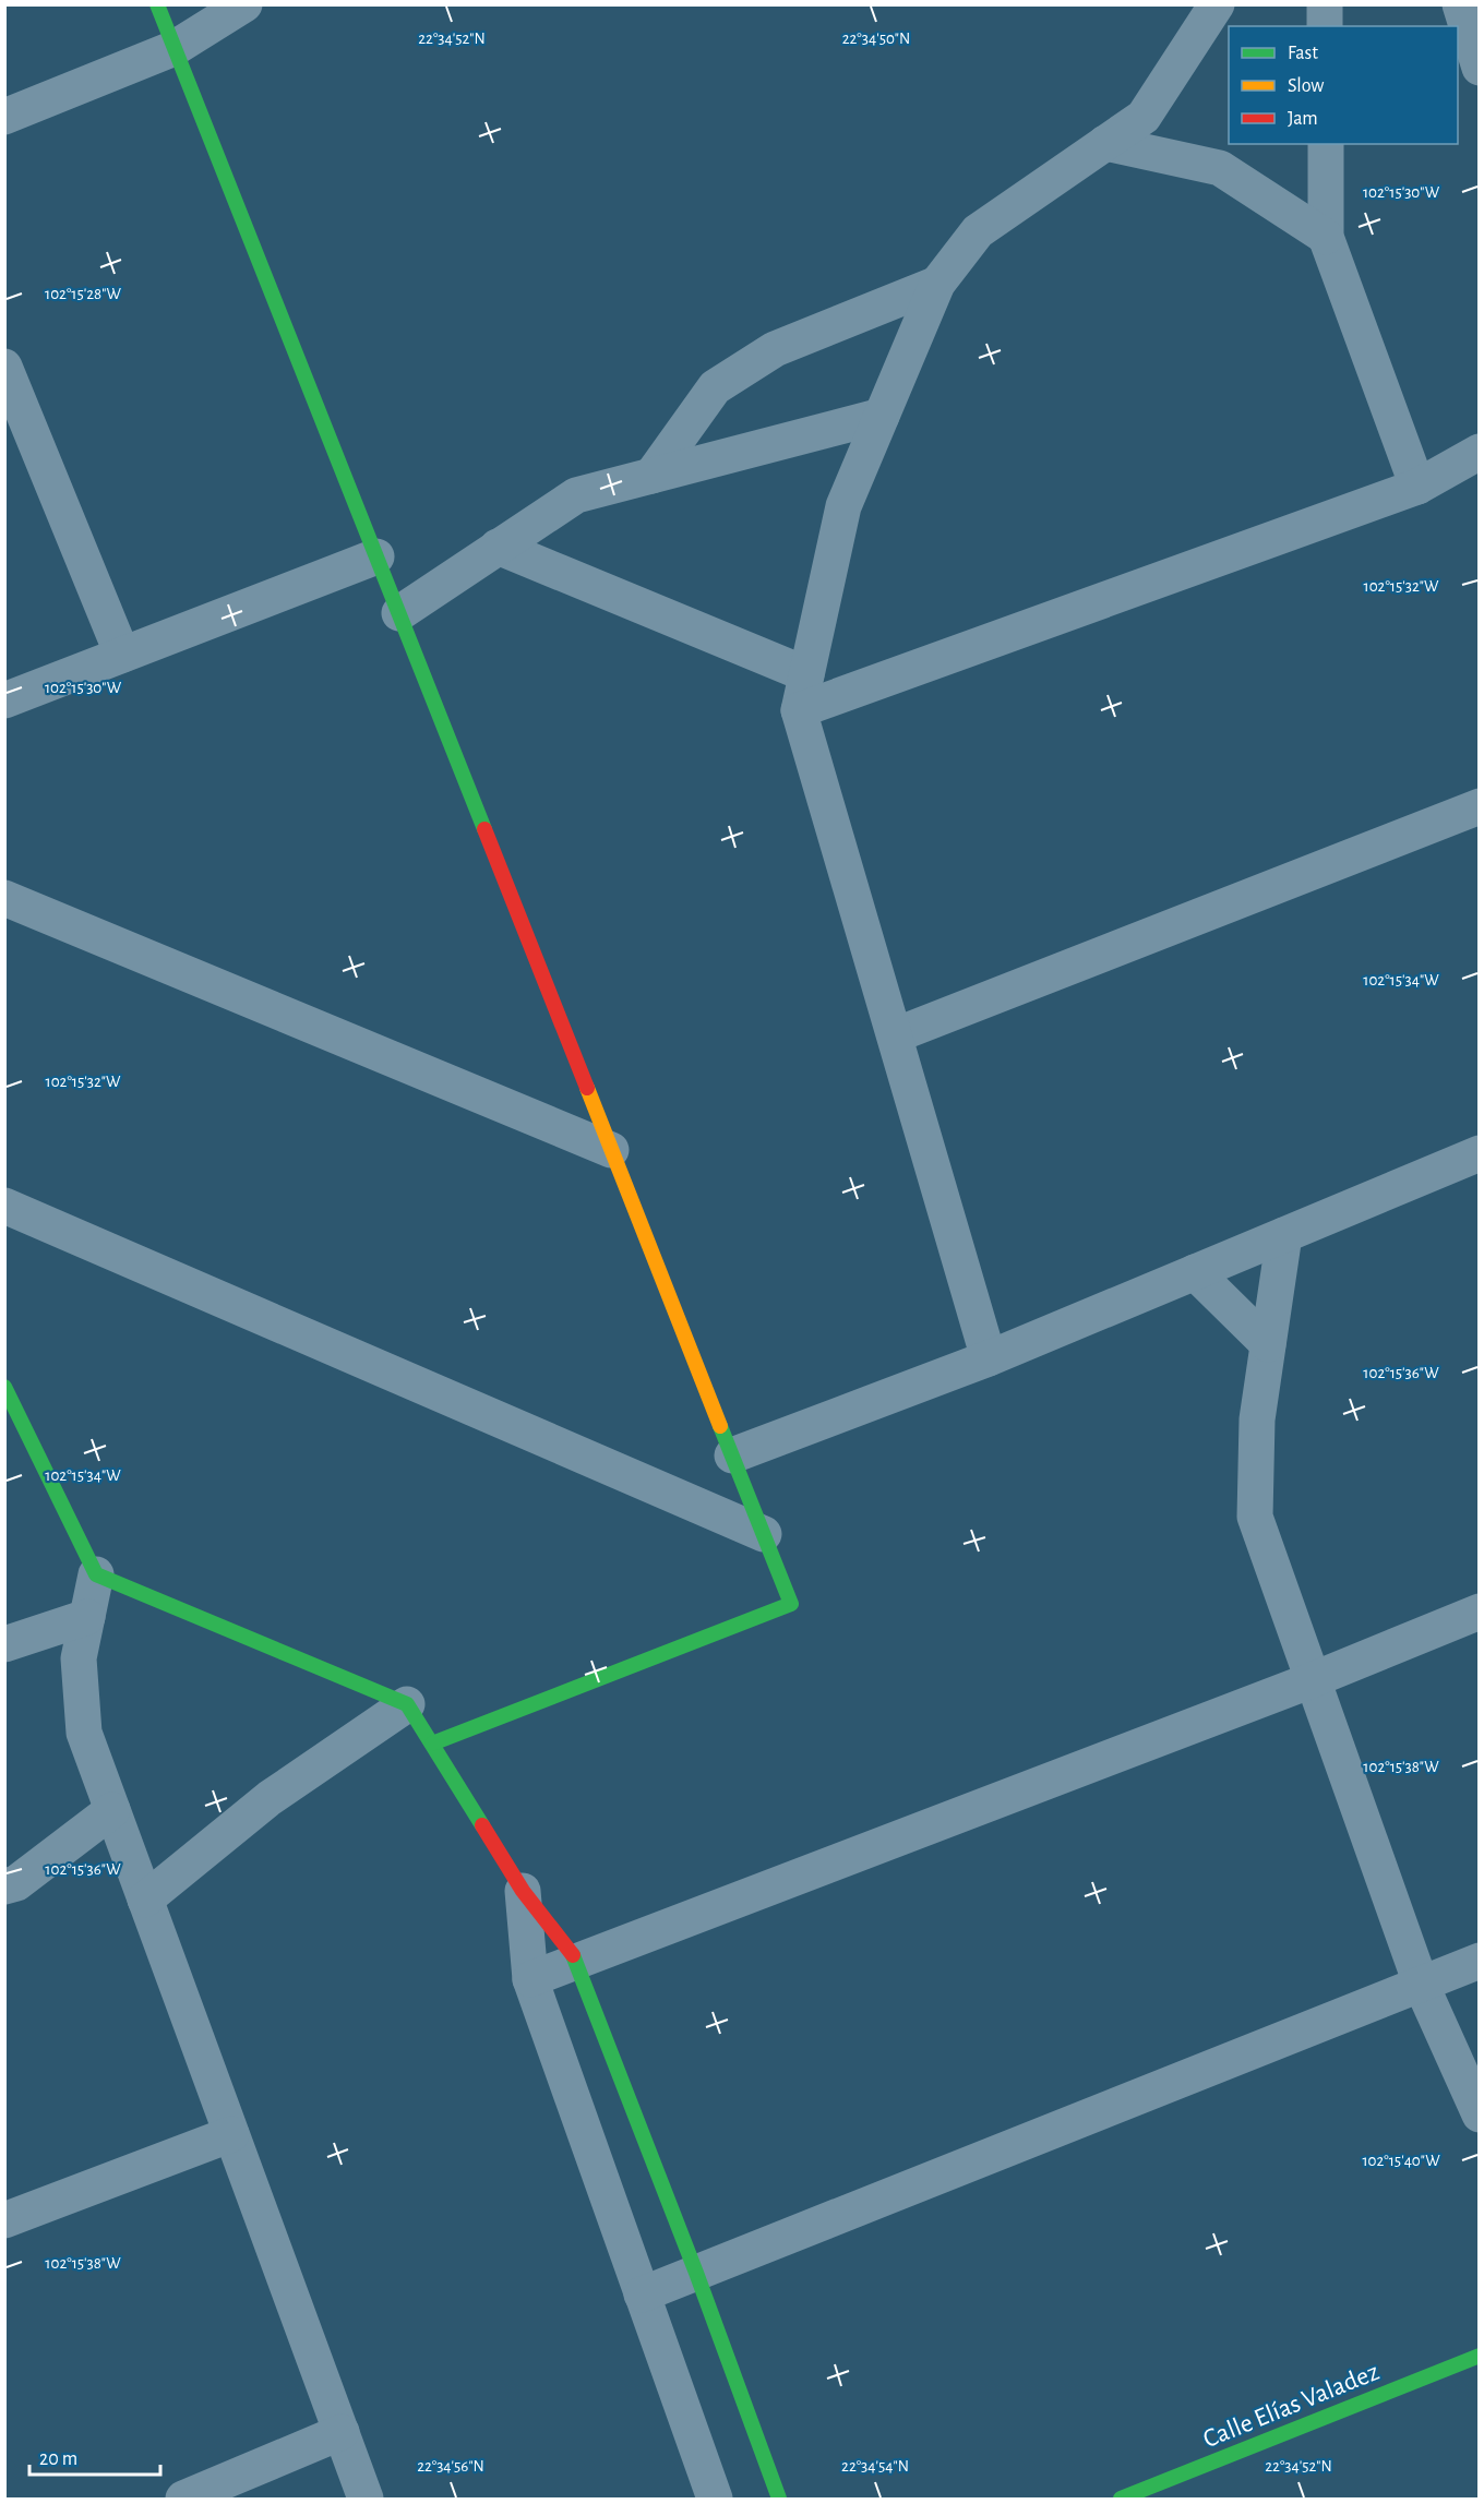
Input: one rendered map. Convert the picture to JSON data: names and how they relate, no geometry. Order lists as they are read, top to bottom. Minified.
{"streets":{"street":["Calle Elías Valadez"]},"legend":["Fast","Slow","Jam"],"scale_bar":"20 m","coordinates":["22°34'50\"N","22°34'52\"N","102°15'30\"W","102°15'28\"W","102°15'32\"W","102°15'34\"W","102°15'36\"W","102°15'38\"W","102°15'40\"W","22°34'56\"N","22°34'54\"N"]}
